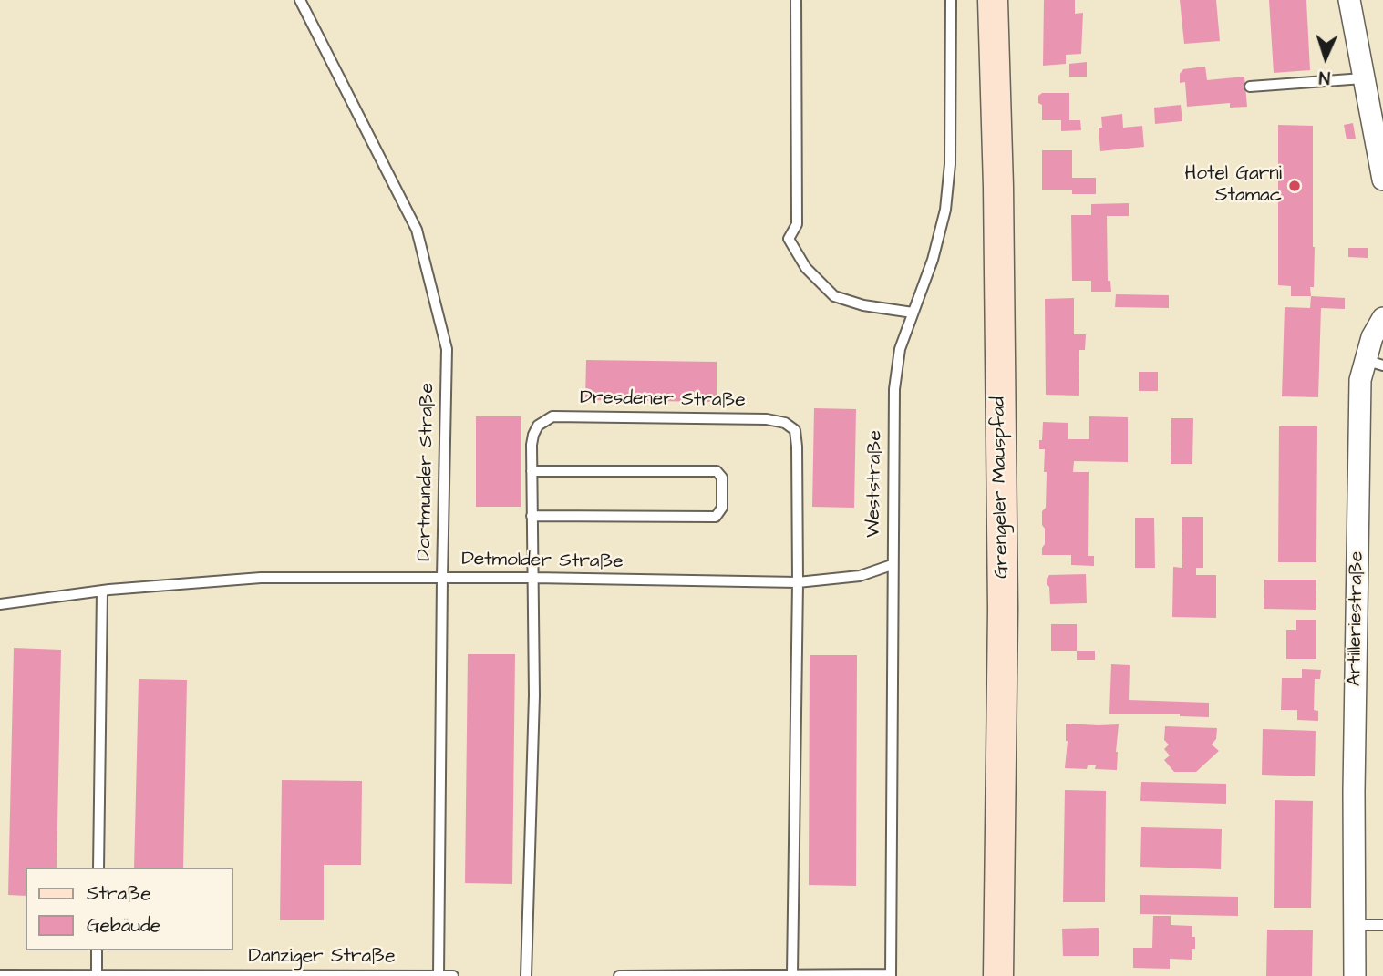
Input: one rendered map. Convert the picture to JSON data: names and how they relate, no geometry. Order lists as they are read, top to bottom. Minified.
{"streets":{"main road":["Grengeler Mauspfad"],"street":["Artilleriestraße"],"lane":["Dresdener Straße","Dortmunder Straße","Weststraße","Detmolder Straße","Danziger Straße"]},"crossings":[["Dresdener Straße","Detmolder Straße"],["Dortmunder Straße","Detmolder Straße"],["Dortmunder Straße","Danziger Straße"],["Weststraße","Detmolder Straße"]],"places":["Hotel Garni Stamac"],"legend":["Straße","Gebäude"],"north":"bottom"}
